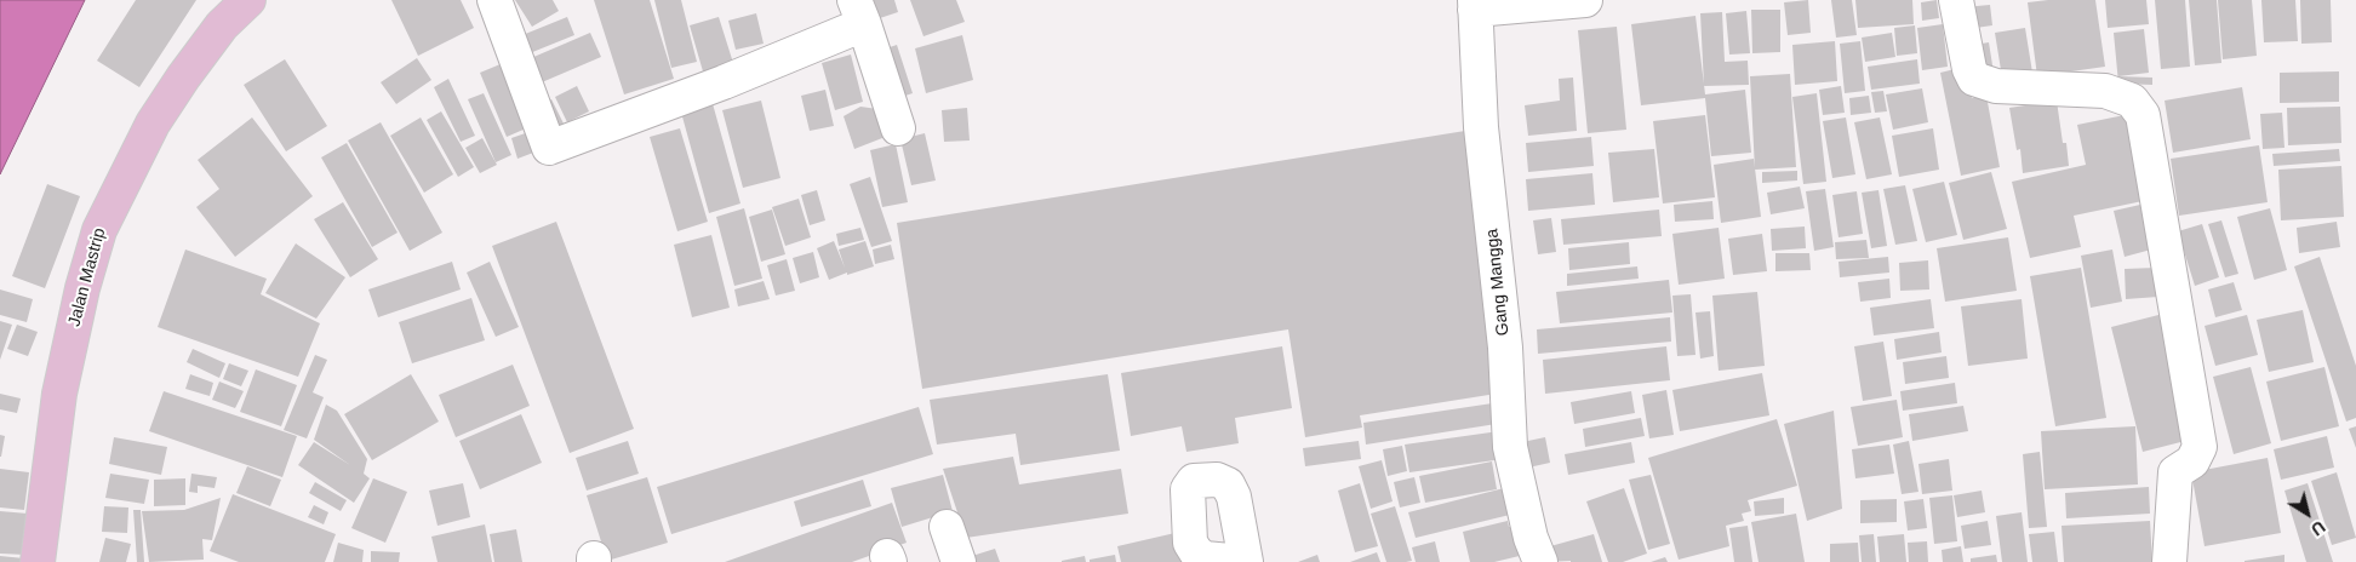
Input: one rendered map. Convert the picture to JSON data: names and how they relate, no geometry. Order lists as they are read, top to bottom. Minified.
{"streets":{"main road":["Jalan Mastrip"],"street":["Gang Mangga"]},"north":"bottom right"}
